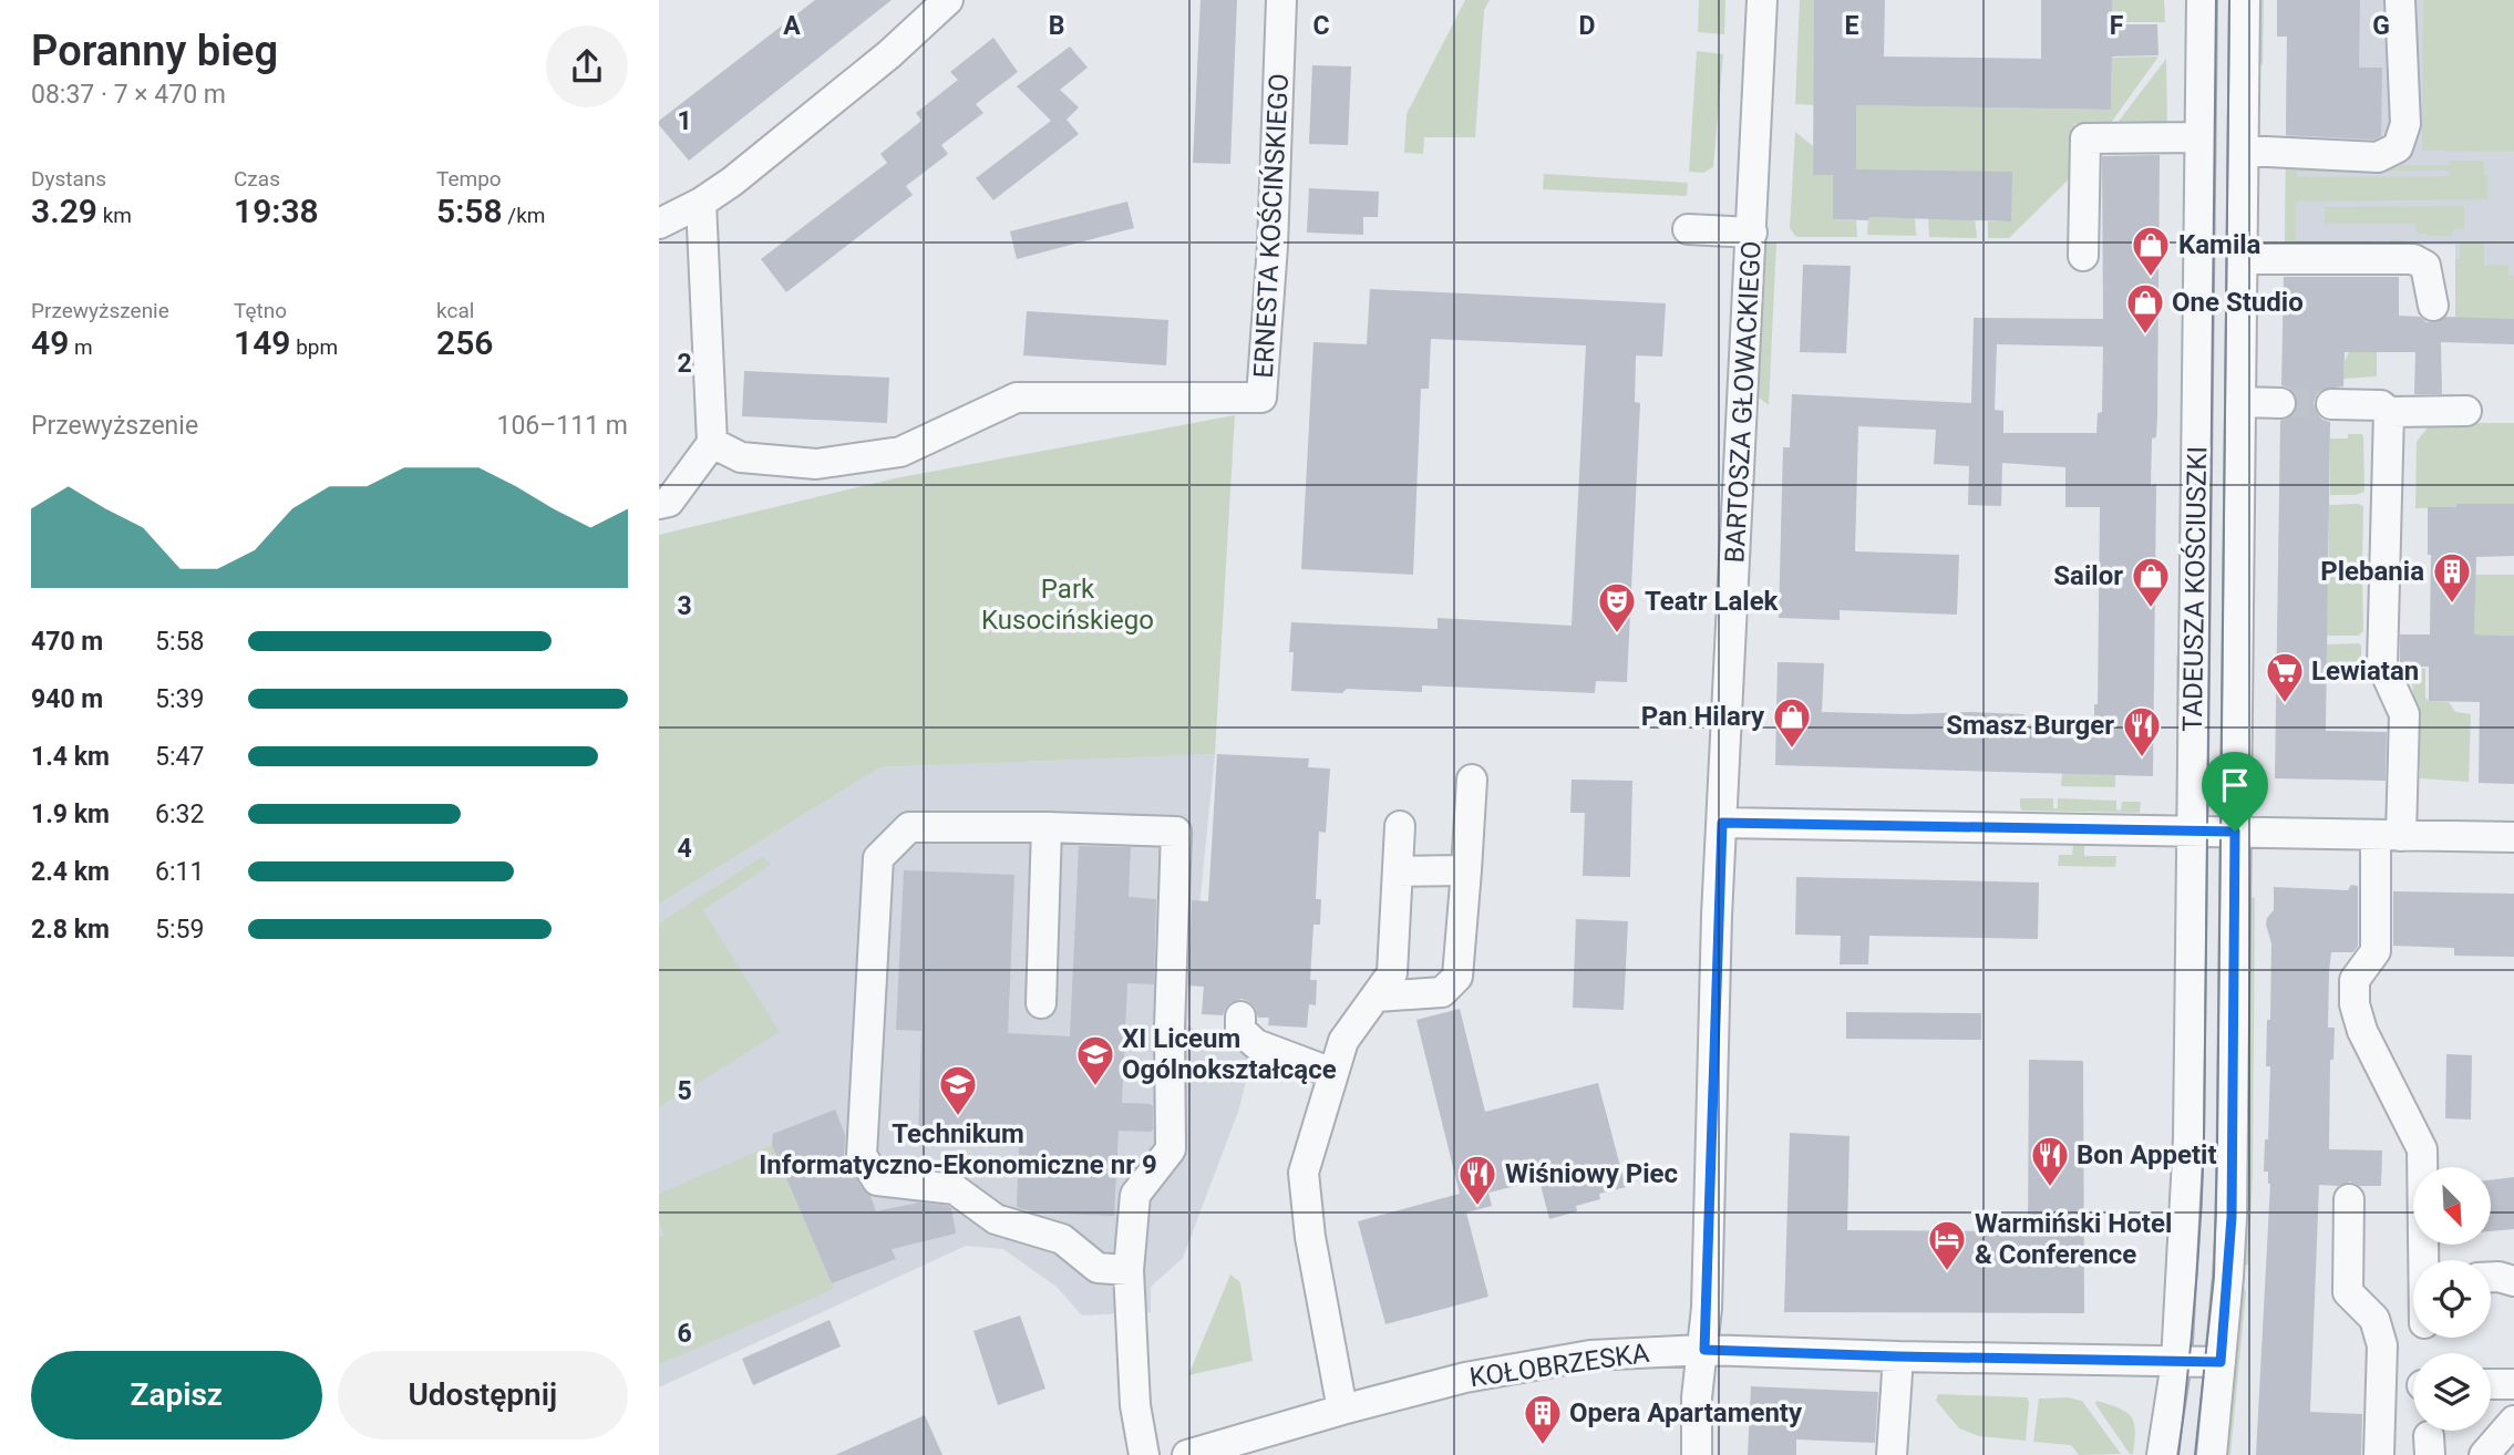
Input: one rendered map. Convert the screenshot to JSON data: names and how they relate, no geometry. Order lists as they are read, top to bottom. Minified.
{"streets":{"street":["ERNESTA KOŚCIŃSKIEGO","BARTOSZA GŁOWACKIEGO","TADEUSZA KOŚCIUSZKI","KOŁOBRZESKA"]},"crossings":[["BARTOSZA GŁOWACKIEGO","KOŁOBRZESKA"],["TADEUSZA KOŚCIUSZKI","KOŁOBRZESKA"]],"parks":["Park Kusocińskiego"],"places":{"shop":["Kamila","One Studio","Sailor","Pan Hilary"],"building":["Plebania","Opera Apartamenty"],"theatre":["Teatr Lalek"],"supermarket":["Lewiatan"],"restaurant":["Smasz Burger","Bon Appetit","Wiśniowy Piec"],"school or university":["XI Liceum Ogólnokształcące","Technikum Informatyczno-Ekonomiczne nr 9"],"hotel":["Warmiński Hotel & Conference"]},"north":"bottom right","page":{"heading":["Poranny bieg","08:37 · 7 × 470 m"],"stats":[["Dystans","3.29 km"],["Czas","19:38"],["Tempo","5:58 /km"],["Przewyższenie","49 m"],["Tętno","149 bpm"],["kcal","256"]],"chart":["Przewyższenie","106–111 m"],"list":[{"name":"470 m","note":"5:58"},{"name":"940 m","note":"5:39"},{"name":"1.4 km","note":"5:47"},{"name":"1.9 km","note":"6:32"},{"name":"2.4 km","note":"6:11"},{"name":"2.8 km","note":"5:59"}],"buttons":["Zapisz","Udostępnij"]},"grid":{"columns":["A","B","C","D","E","F","G"],"rows":["1","2","3","4","5","6"]}}
